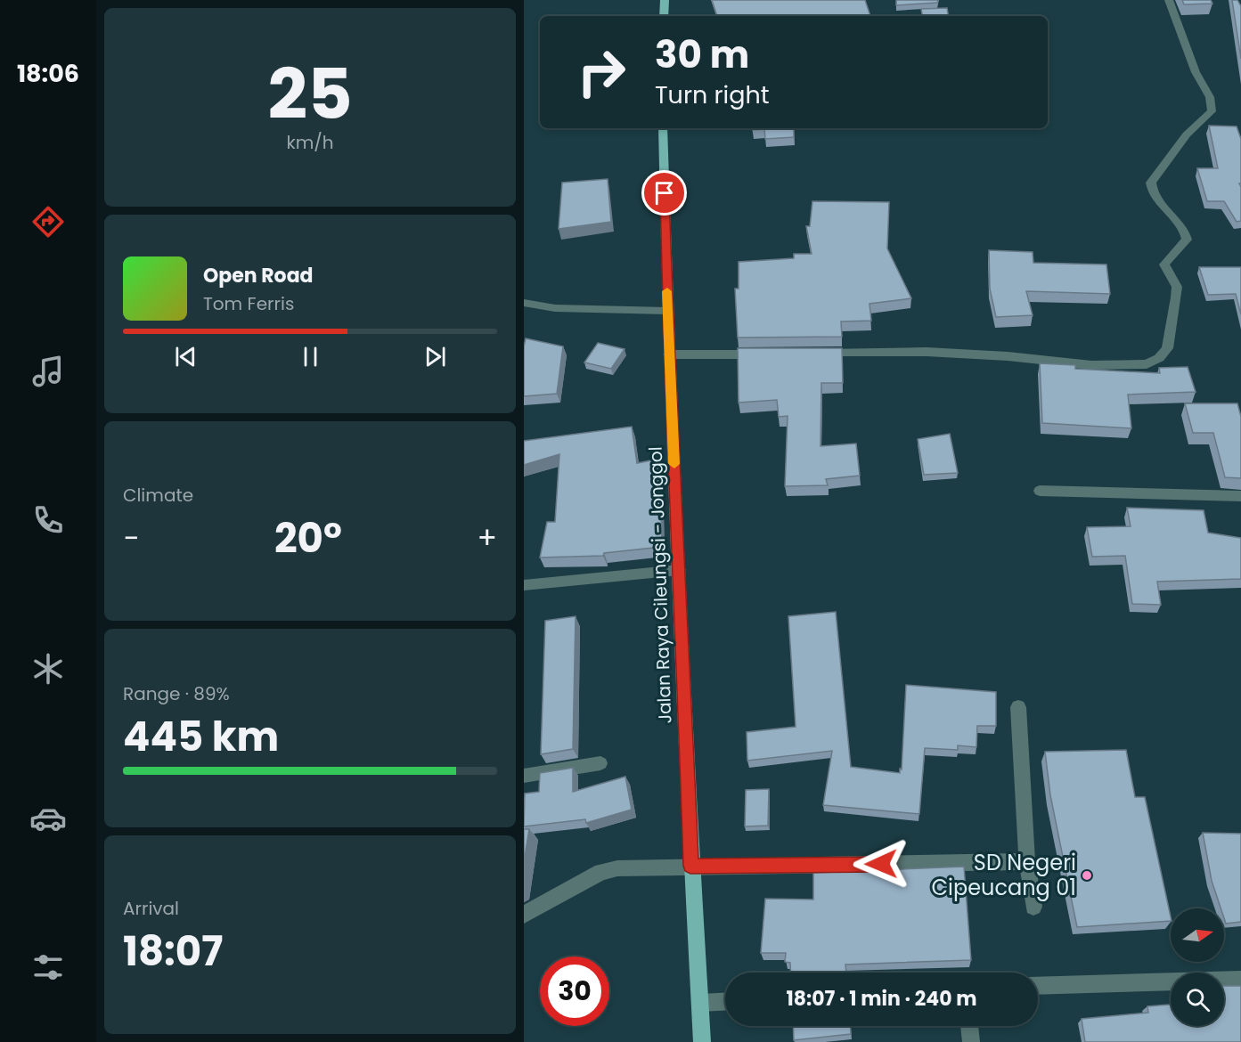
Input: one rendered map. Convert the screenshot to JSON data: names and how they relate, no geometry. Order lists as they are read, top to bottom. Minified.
{"streets":{"main road":["Jalan Raya Cileungsi - Jonggol"]},"places":["SD Negeri Cipeucang 01"],"north":"right","page":{"tabs":"18:06","tile":[["25","km/h"],"Climate",["Range · 89%","445 km"],["Arrival","18:07"]],"turn":["30 m","Turn right"],"song":["Open Road","Tom Ferris"],"heat":["−","20°","+"],"limit":"30","trip":"18:07 · 1 min · 240 m"}}
